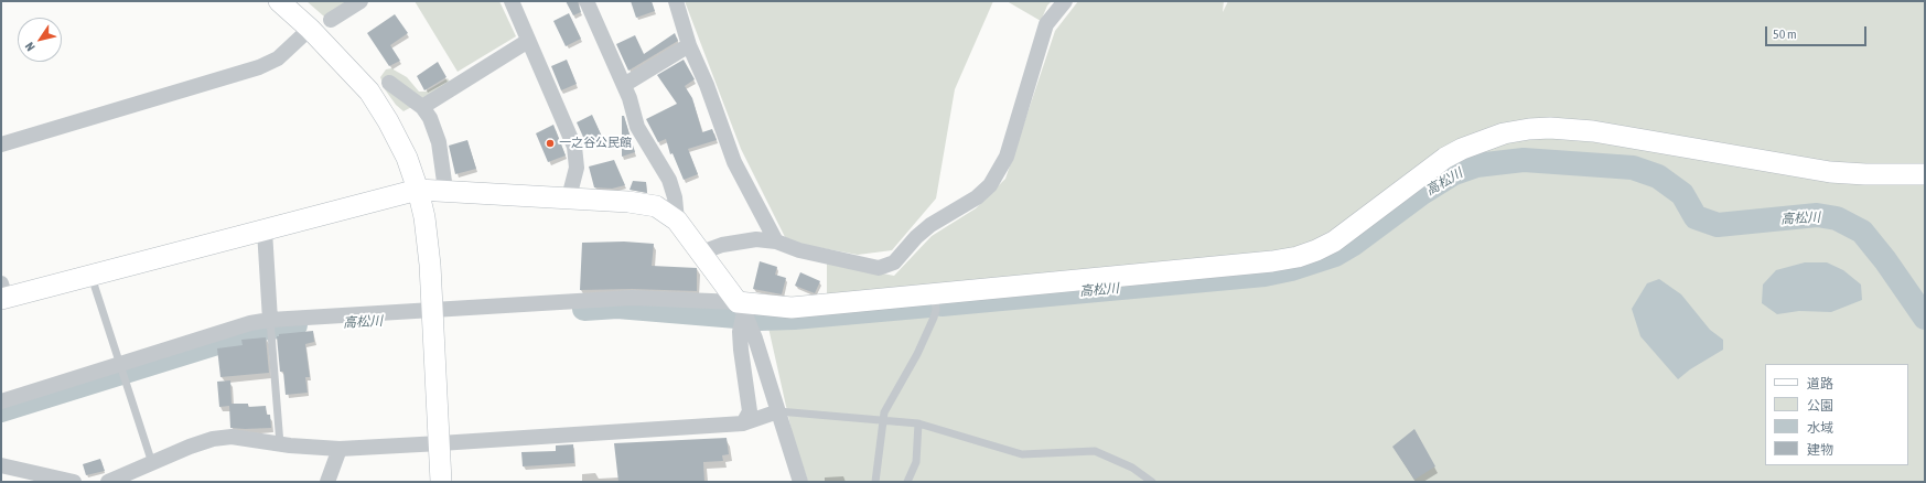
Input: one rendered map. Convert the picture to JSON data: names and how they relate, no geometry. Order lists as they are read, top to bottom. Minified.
{"water":["高松川"],"places":["一之谷公民館"],"legend":["道路","公園","水域","建物"],"scale_bar":"50 m","north":"bottom left"}
